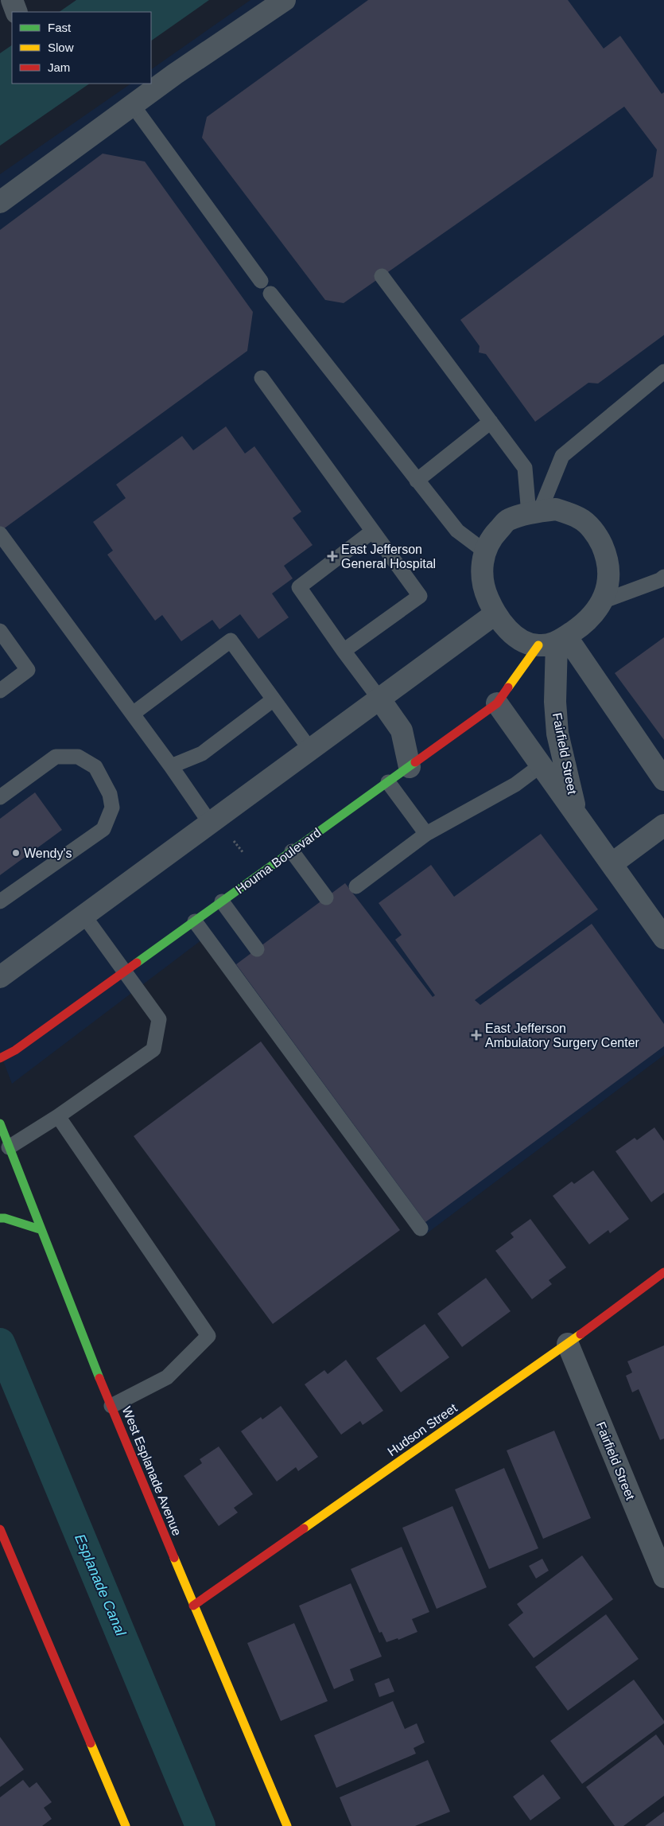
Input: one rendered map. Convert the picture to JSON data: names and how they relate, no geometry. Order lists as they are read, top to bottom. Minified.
{"streets":{"street":["Fairfield Street","Houma Boulevard","Hudson Street","West Esplanade Avenue"]},"crossings":[["Fairfield Street","Houma Boulevard"],["Fairfield Street","Hudson Street"],["Hudson Street","West Esplanade Avenue"]],"water":["Esplanade Canal"],"places":{"health":["East Jefferson General Hospital","East Jefferson Ambulatory Surgery Center"],"other":["Wendy's"]},"legend":["Fast","Slow","Jam"]}
